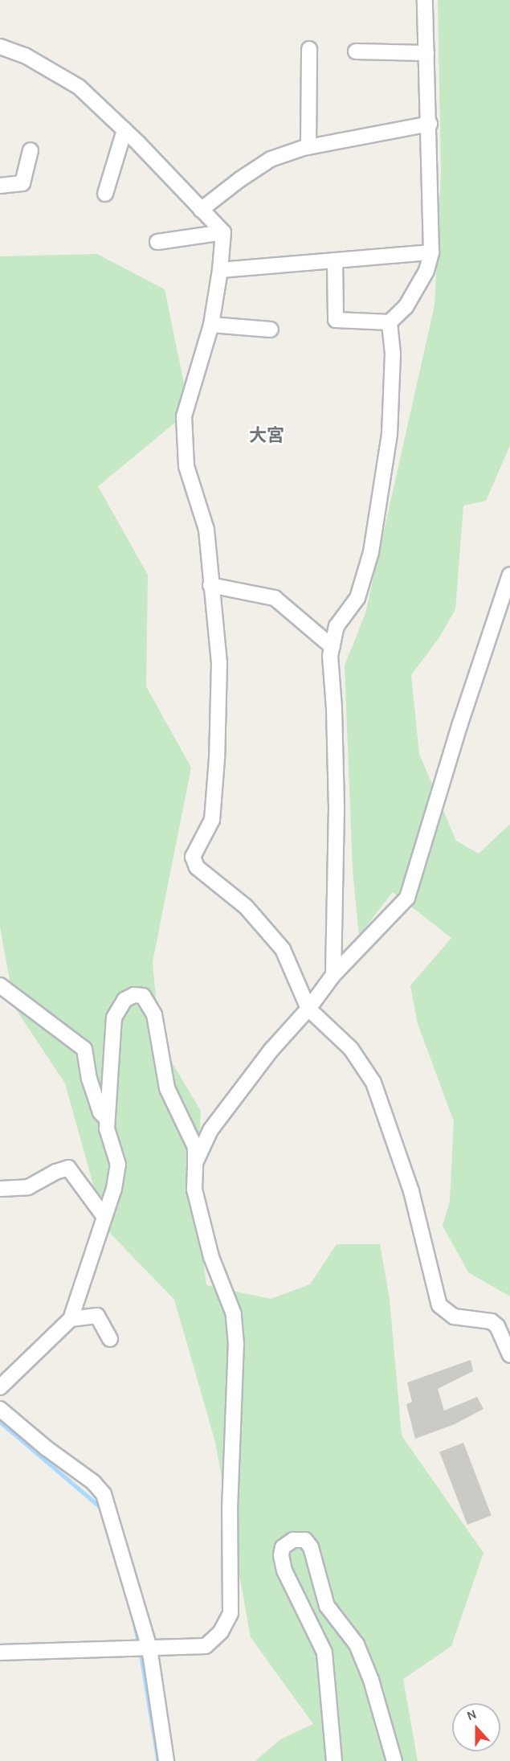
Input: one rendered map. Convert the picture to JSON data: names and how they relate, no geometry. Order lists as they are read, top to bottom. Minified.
{"districts":["大宮"],"north":"top"}
